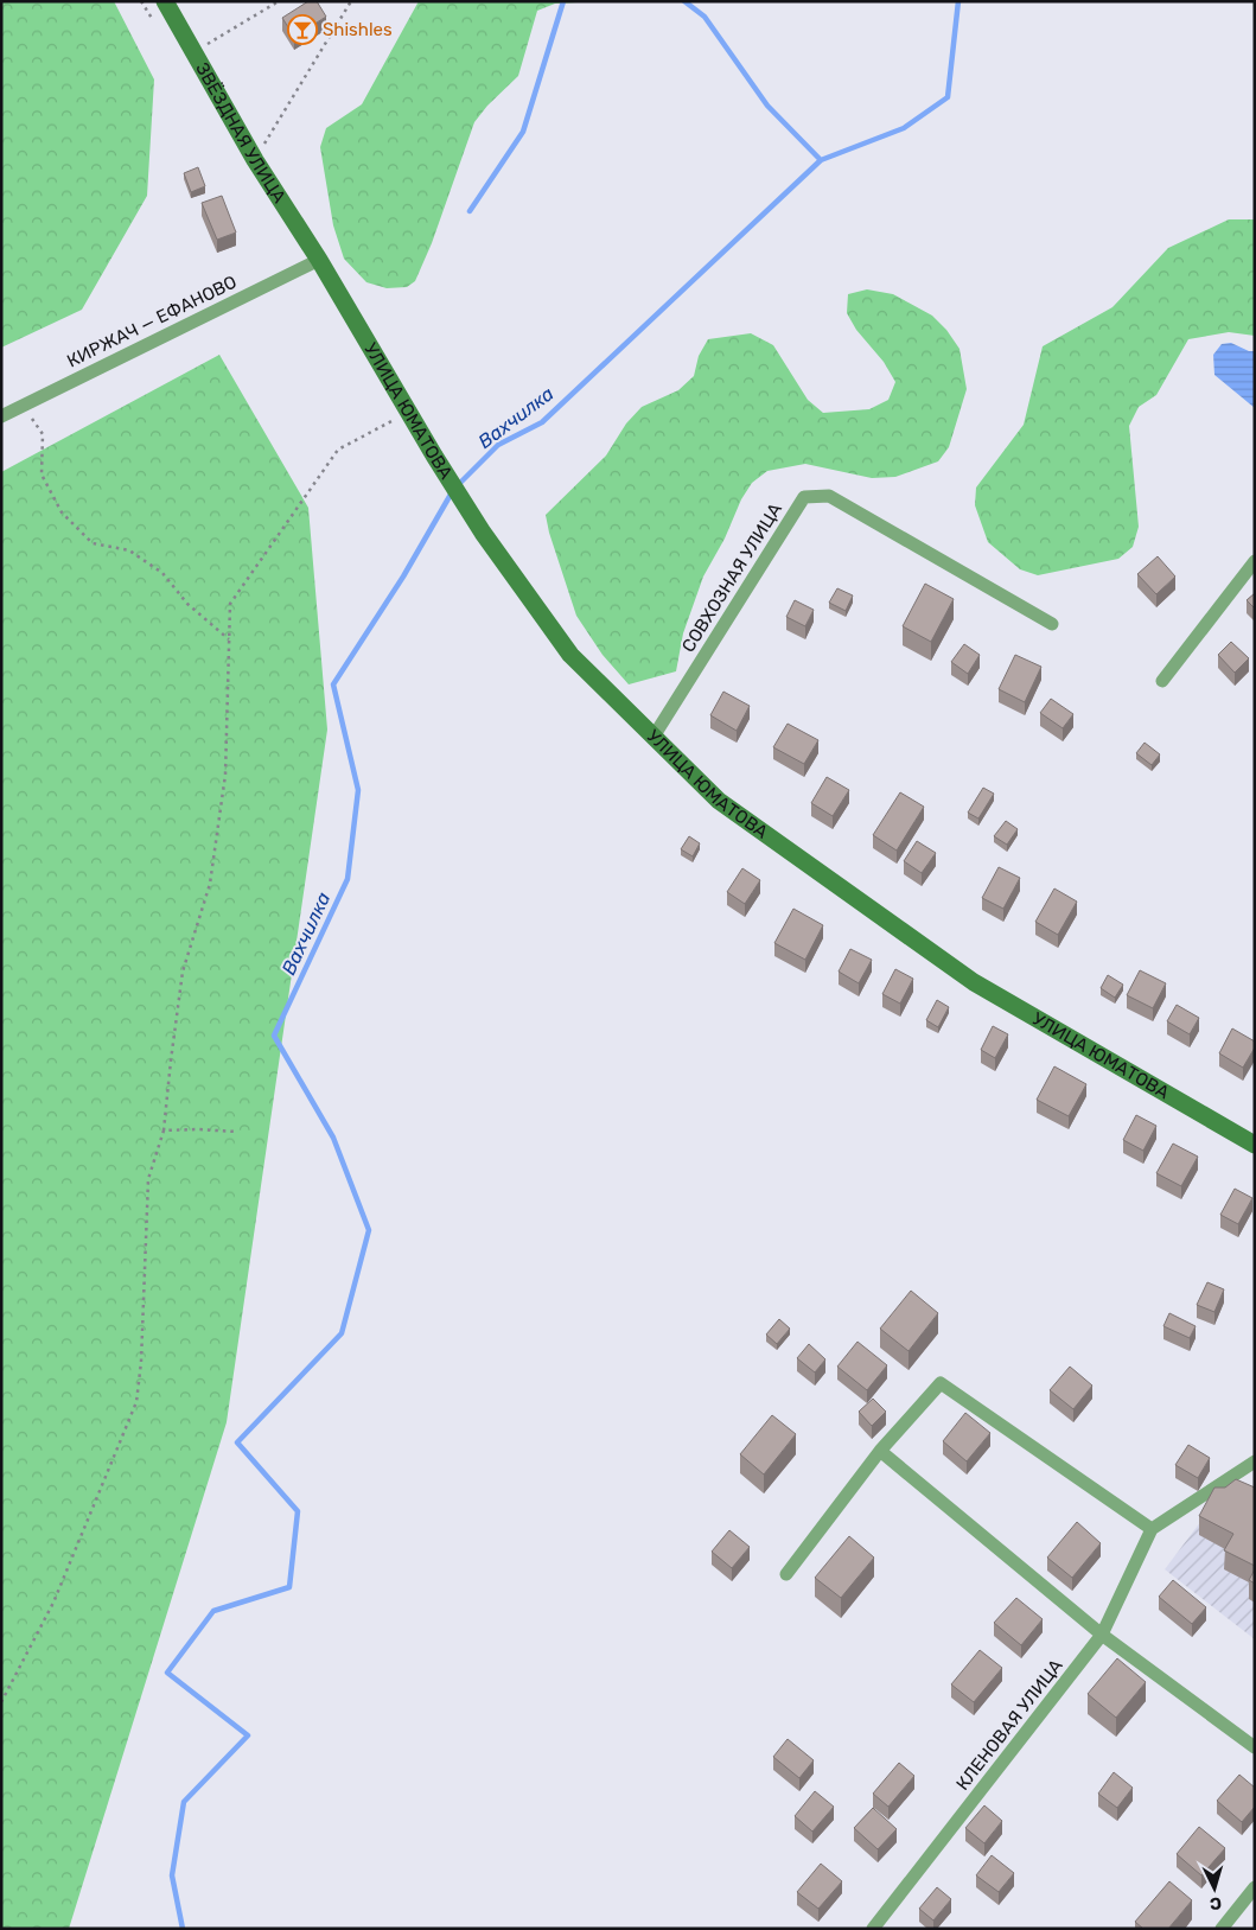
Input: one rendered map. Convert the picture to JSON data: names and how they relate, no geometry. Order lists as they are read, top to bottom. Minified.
{"streets":{"main road":["ЗВЁЗДНАЯ УЛИЦА","УЛИЦА ЮМАТОВА"],"street":["КИРЖАЧ — ЕФАНОВО","СОВХОЗНАЯ УЛИЦА","КЛЕНОВАЯ УЛИЦА"]},"crossings":[["ЗВЁЗДНАЯ УЛИЦА","КИРЖАЧ — ЕФАНОВО"],["ЗВЁЗДНАЯ УЛИЦА","УЛИЦА ЮМАТОВА"],["КИРЖАЧ — ЕФАНОВО","УЛИЦА ЮМАТОВА"],["УЛИЦА ЮМАТОВА","СОВХОЗНАЯ УЛИЦА"]],"water":["Вахчилка"],"places":{"bar":["Shishles"]},"north":"bottom"}
